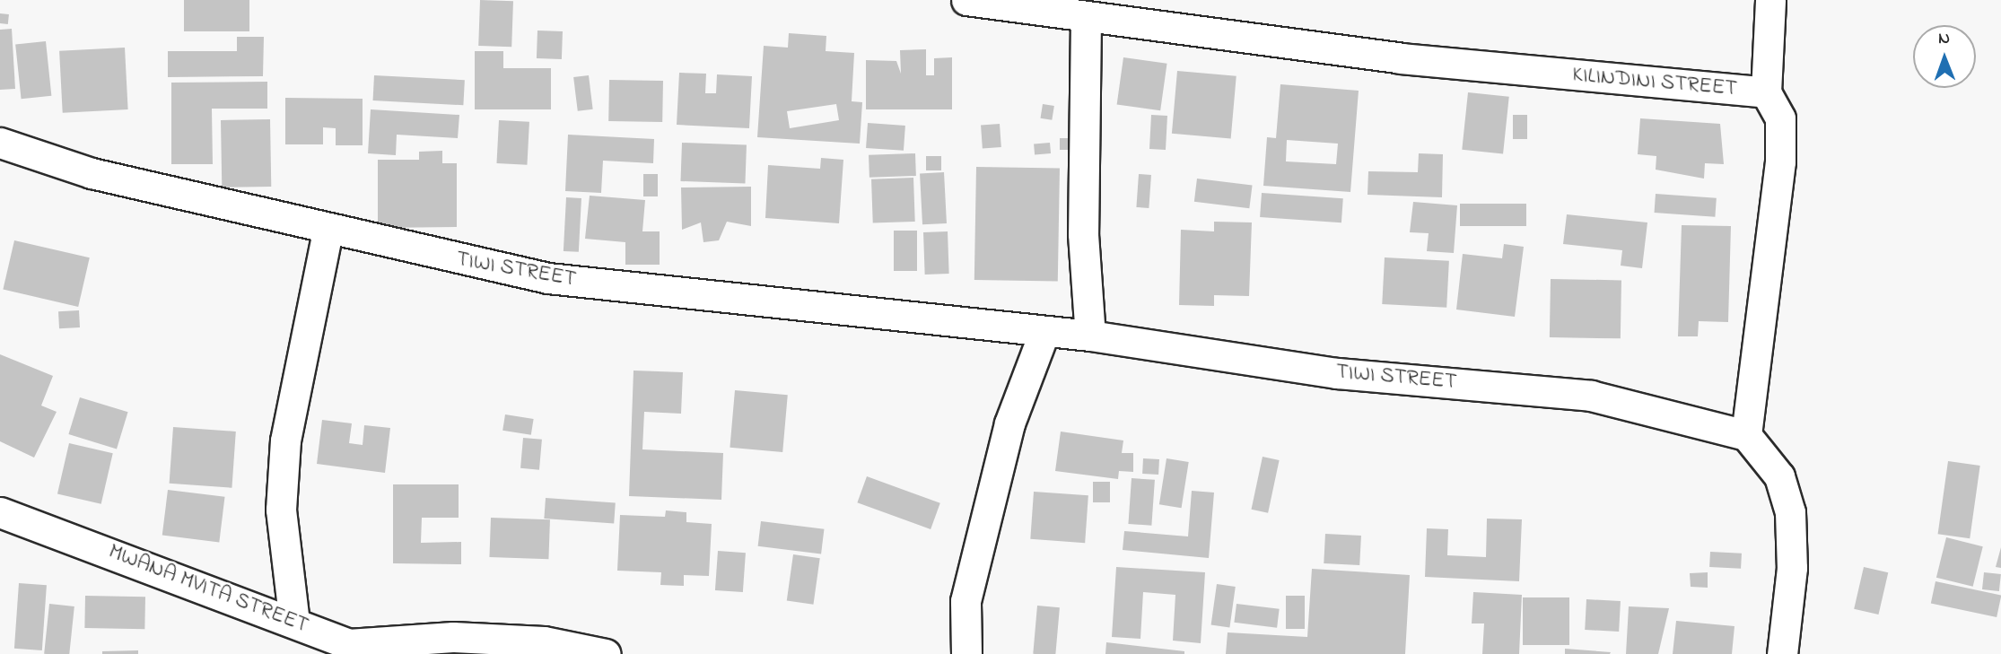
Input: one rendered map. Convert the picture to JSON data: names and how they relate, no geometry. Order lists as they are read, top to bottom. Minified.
{"streets":{"street":["KILINDINI STREET","TIWI STREET","MWANA MVITA STREET"]},"crossings":[["KILINDINI STREET","TIWI STREET"]],"north":"top"}
